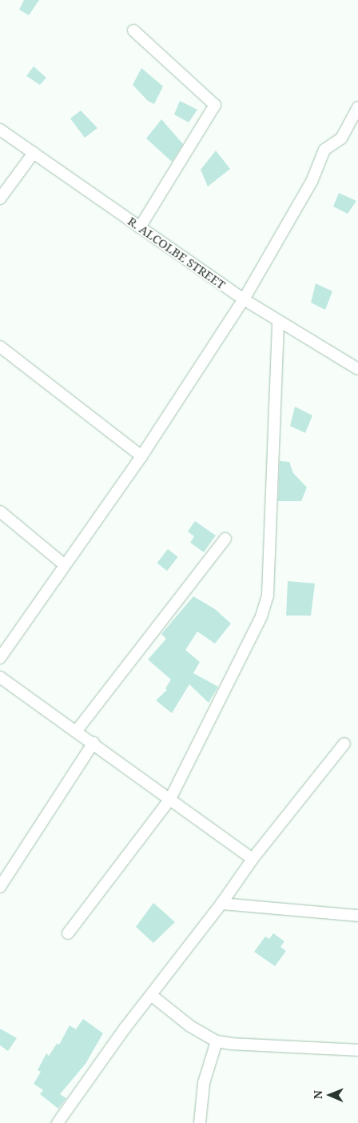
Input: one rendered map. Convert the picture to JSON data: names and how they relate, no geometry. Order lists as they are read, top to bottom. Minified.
{"streets":{"street":["R. ALCOLBE STREET"]},"north":"left"}
